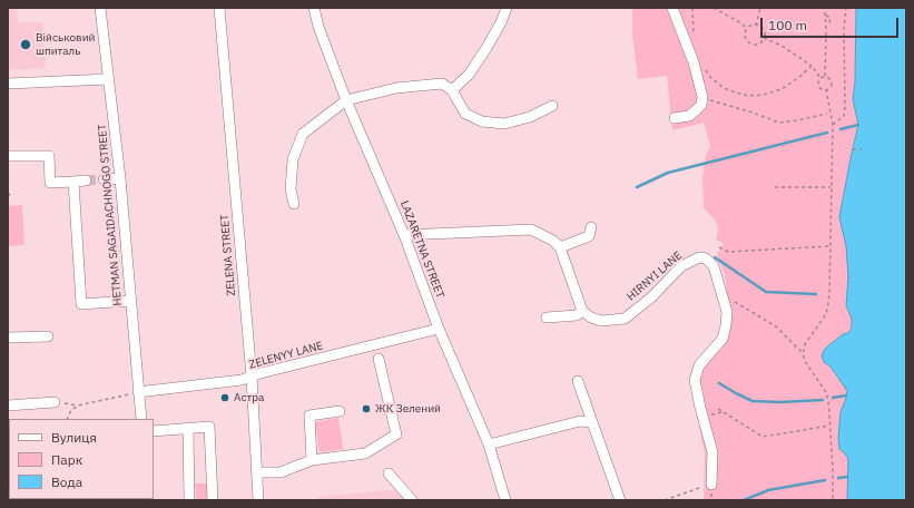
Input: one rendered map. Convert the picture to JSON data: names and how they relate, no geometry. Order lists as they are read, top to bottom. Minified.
{"streets":{"street":["HETMAN SAGAIDACHNOGO STREET","LAZARETNA STREET","ZELENA STREET","HIRNYI LANE","ZELENYY LANE"]},"crossings":[["HETMAN SAGAIDACHNOGO STREET","ZELENYY LANE"],["LAZARETNA STREET","ZELENYY LANE"],["ZELENA STREET","ZELENYY LANE"]],"places":["Військовий шпиталь","Астра","ЖК Зелений"],"legend":["Вулиця","Парк","Вода"],"scale_bar":"100 m"}
